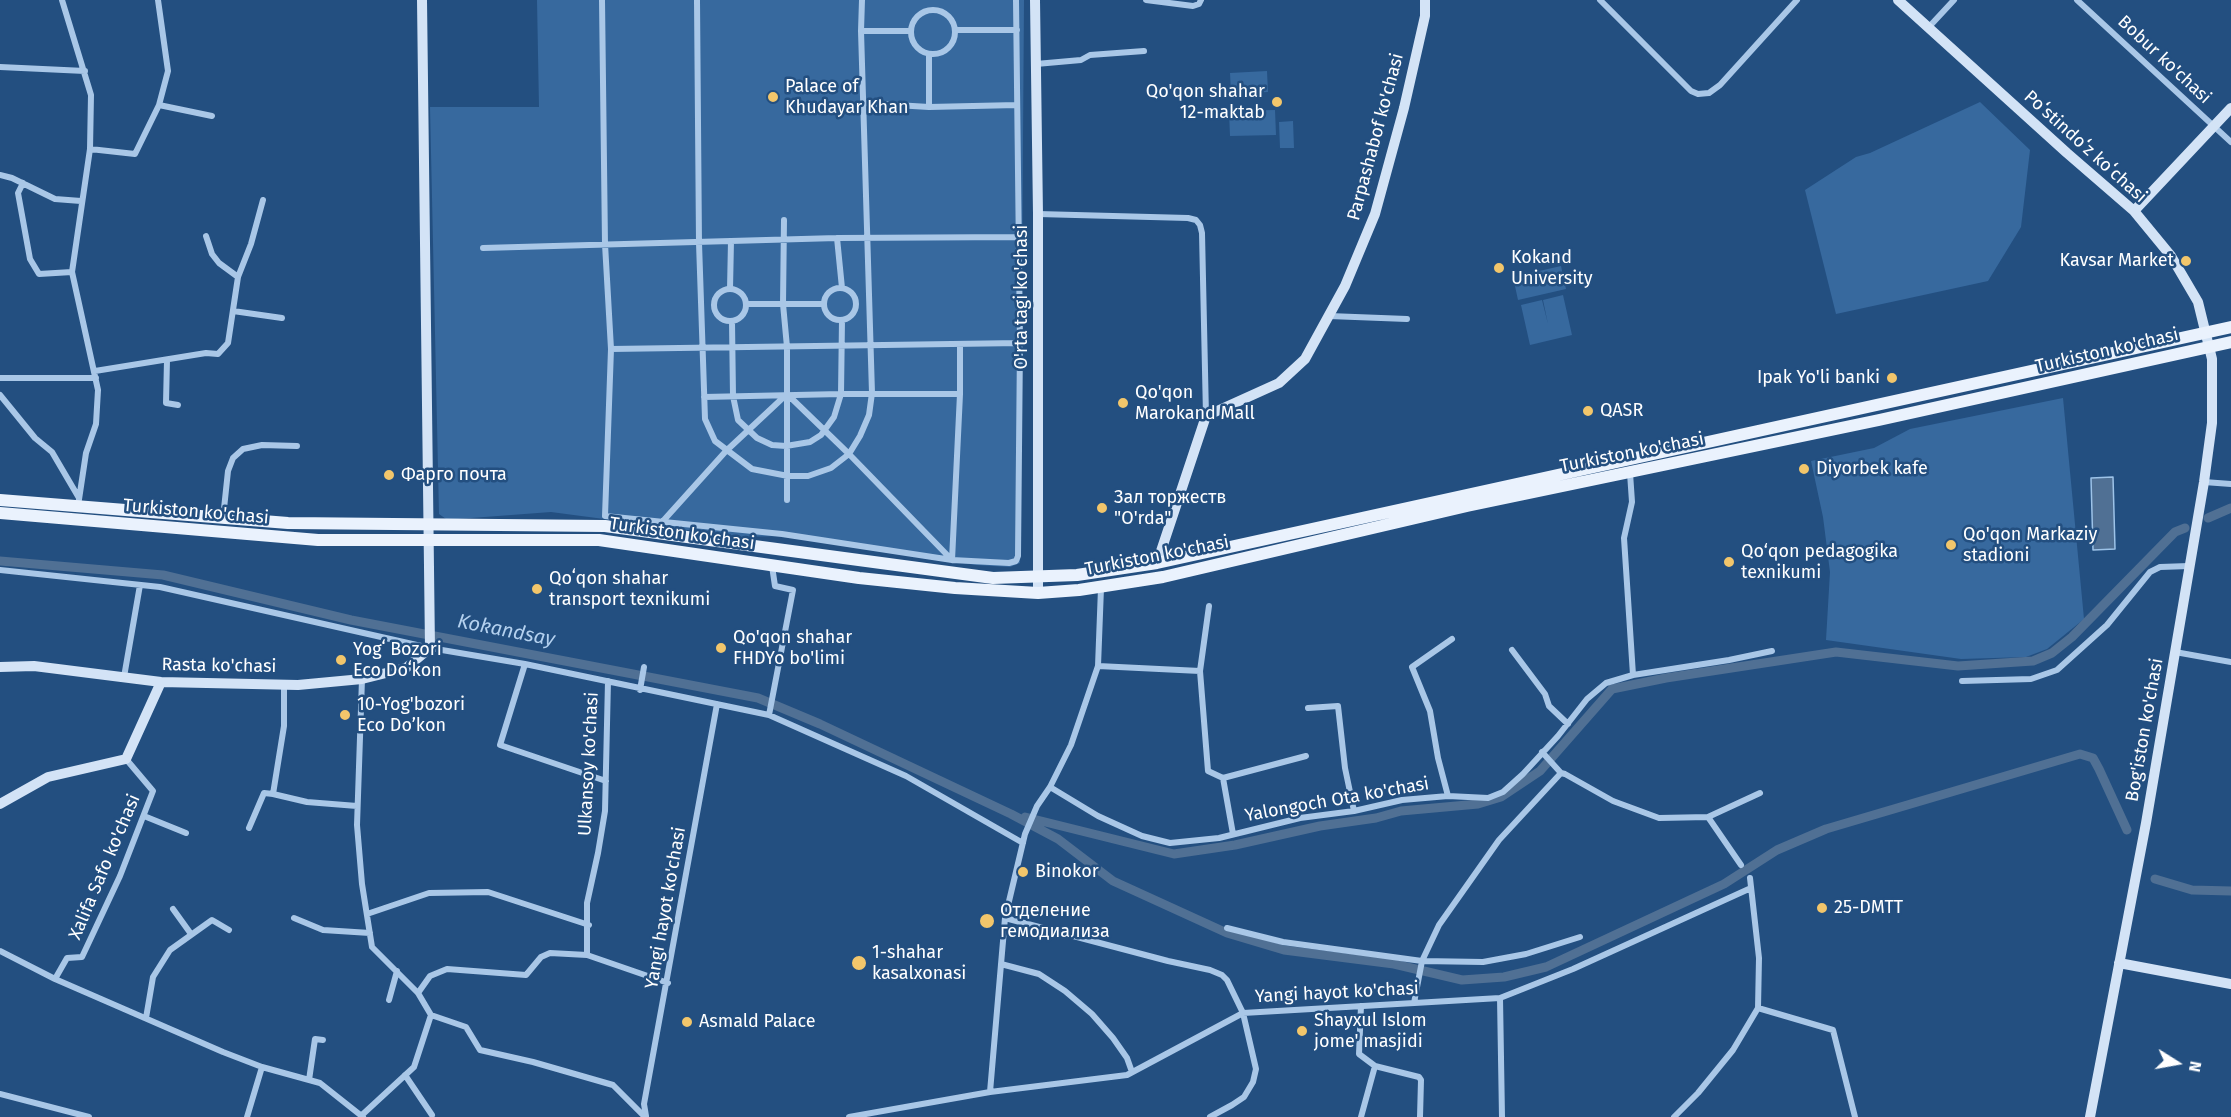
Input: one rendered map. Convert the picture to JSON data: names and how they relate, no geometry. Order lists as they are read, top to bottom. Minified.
{"streets":{"main road":["Parpashabof ko'chasi","Poʻstindoʻz koʻchasi","O'rta tagi ko'chasi","Turkiston ko'chasi","Rasta ko'chasi","Bog'iston ko'chasi"],"street":["Bobur ko'chasi","Ulkansoy ko'chasi","Yalongoch Ota ko'chasi","Xalifa Safo ko'chasi","Yangi hayot ko'chasi"]},"crossings":[["Poʻstindoʻz koʻchasi","Turkiston ko'chasi"],["Poʻstindoʻz koʻchasi","Bog'iston ko'chasi"],["O'rta tagi ko'chasi","Turkiston ko'chasi"],["Turkiston ko'chasi","Bog'iston ko'chasi"]],"water":["Kokandsay"],"places":["Palace of Khudayar Khan","Qo'qon shahar 12-maktab","Kavsar Market","Kokand University","Ipak Yo'li banki","Qo'qon Marokand Mall","QASR","Diyorbek kafe","Фарго почта","Зал торжеств \"O'rda\"","Qo'qon Markaziy stadioni","Qo‘qon pedagogika texnikumi","Qoʻqon shahar transport texnikumi","Qo'qon shahar FHDYo bo'limi","Yogʻ Bozori Eco Doʻkon","10-Yog'bozori Eco Do’kon","Binokor","25-DMTT","Отделение гемодиализа","1-shahar kasalxonasi","Asmald Palace","Shayxul Islom jome' masjidi"],"north":"right"}
